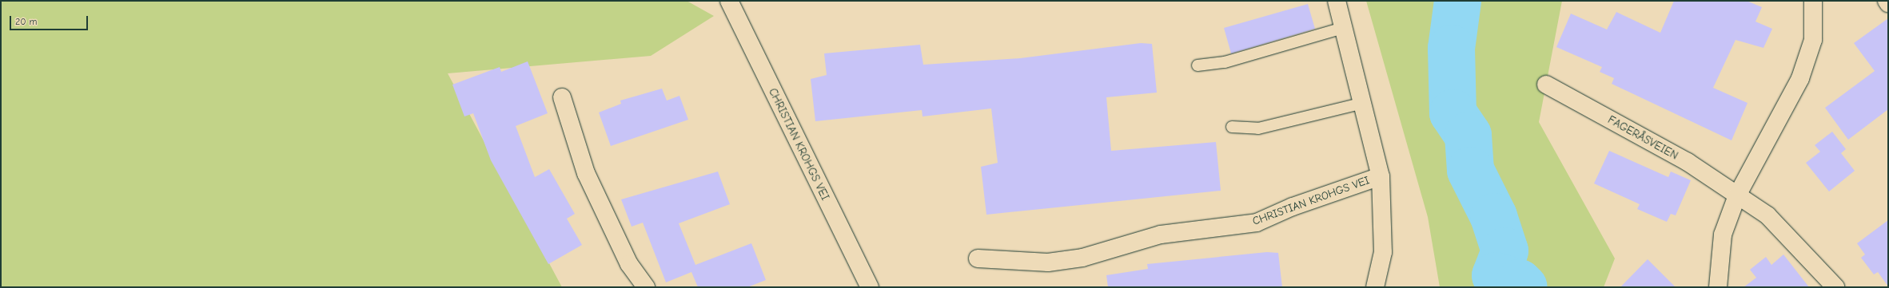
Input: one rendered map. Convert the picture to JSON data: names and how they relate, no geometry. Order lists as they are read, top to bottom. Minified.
{"streets":{"street":["FAGERÅSVEIEN","CHRISTIAN KROHGS VEI"]},"scale_bar":"20 m"}
